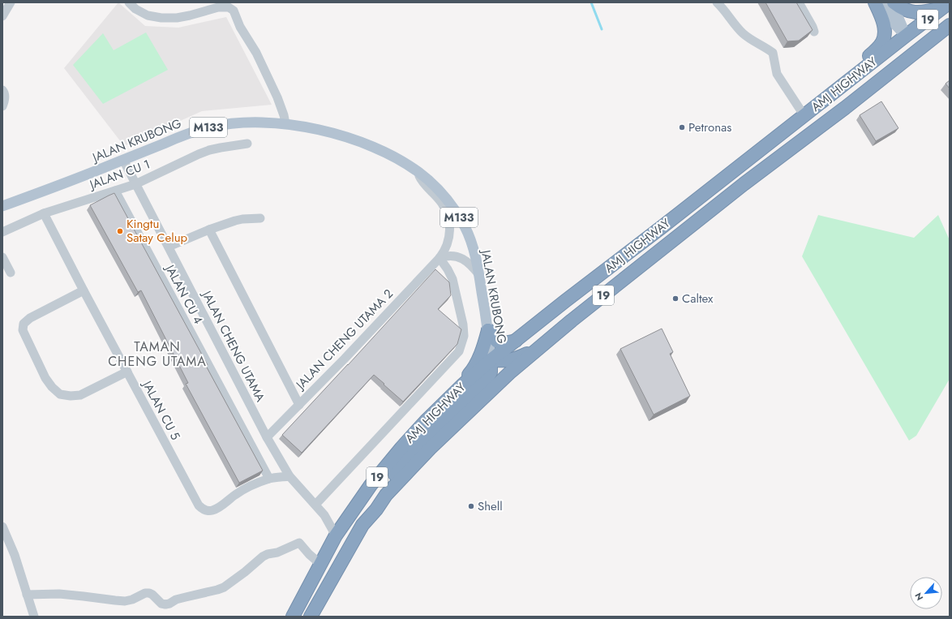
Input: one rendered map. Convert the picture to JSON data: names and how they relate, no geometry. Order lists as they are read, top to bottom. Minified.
{"streets":{"highway":["19","AMJ HIGHWAY"],"main road":["M133","JALAN KRUBONG"],"street":["JALAN CU 1","JALAN CU 4","JALAN CHENG UTAMA 2","JALAN CHENG UTAMA","JALAN CU 5"]},"crossings":[["AMJ HIGHWAY","JALAN KRUBONG"],["AMJ HIGHWAY","JALAN CHENG UTAMA"],["JALAN KRUBONG","JALAN CHENG UTAMA 2"],["JALAN KRUBONG","JALAN CHENG UTAMA"],["JALAN CU 1","JALAN CU 4"],["JALAN CU 1","JALAN CHENG UTAMA"],["JALAN CU 1","JALAN CU 5"],["JALAN CU 4","JALAN CU 5"],["JALAN CHENG UTAMA 2","JALAN CHENG UTAMA"]],"districts":["TAMAN CHENG UTAMA"],"places":["Petronas","Kingtu Satay Celup","Caltex","Shell"],"north":"bottom left"}
